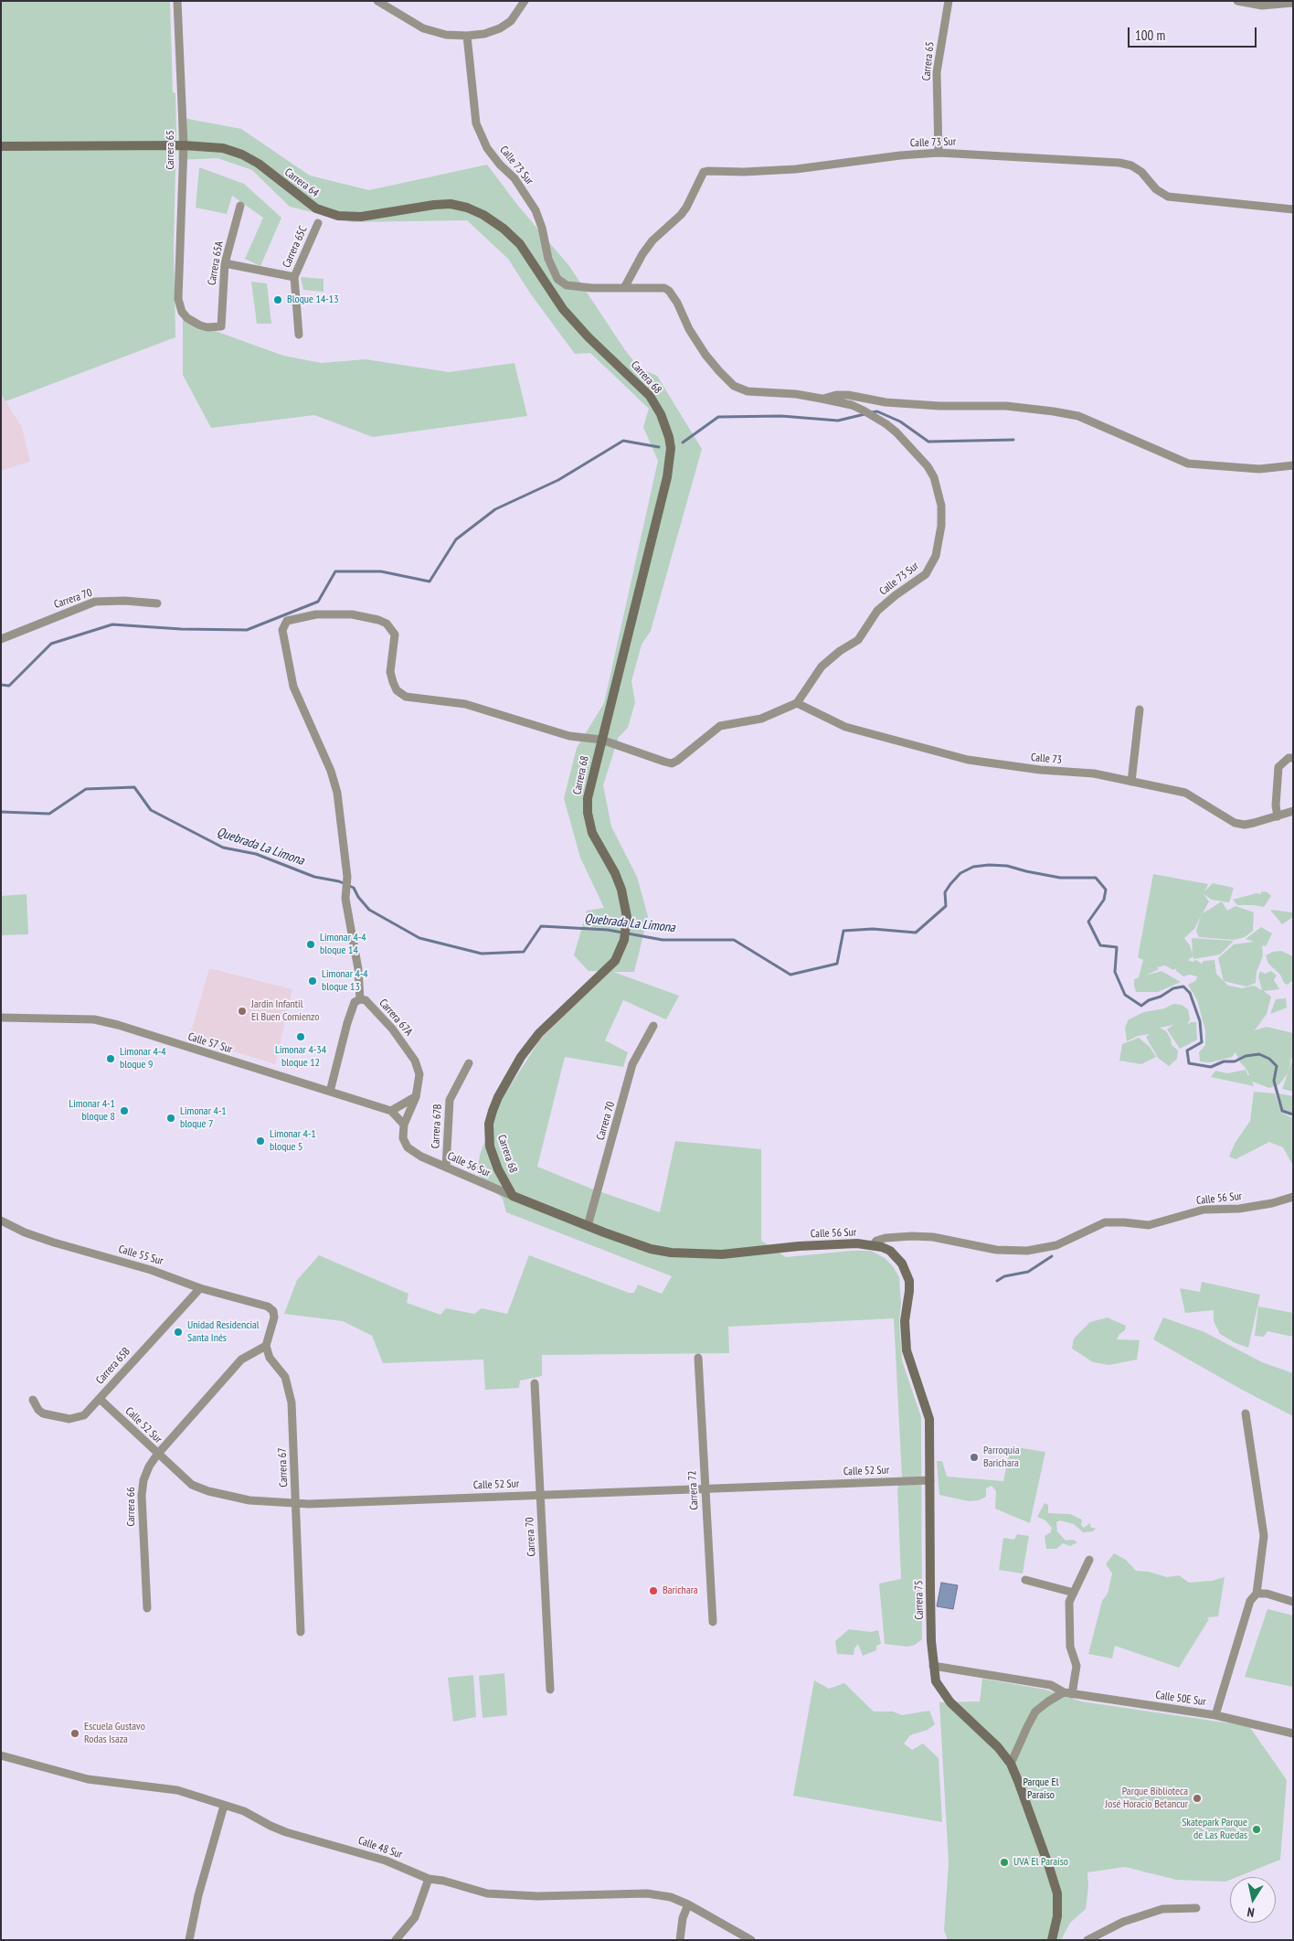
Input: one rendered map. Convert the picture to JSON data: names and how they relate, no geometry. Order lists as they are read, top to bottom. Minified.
{"streets":{"street":["Carrera 65","Calle 73 Sur","Carrera 64","Carrera 65C","Carrera 65A","Carrera 68","Carrera 70","Calle 73","Carrera 67A","Calle 57 Sur","Carrera 67B","Calle 56 Sur","Calle 55 Sur","Carrera 65B","Calle 52 Sur","Carrera 67","Carrera 72","Carrera 66","Carrera 75","Calle 50E Sur","Calle 48 Sur"]},"crossings":[["Carrera 65","Calle 73 Sur"],["Carrera 65","Carrera 64"],["Carrera 65","Carrera 65A"],["Calle 73 Sur","Calle 73"],["Carrera 64","Carrera 68"],["Carrera 68","Calle 56 Sur"],["Carrera 70","Calle 56 Sur"],["Carrera 70","Calle 52 Sur"],["Carrera 67A","Calle 57 Sur"],["Carrera 67A","Calle 56 Sur"],["Calle 57 Sur","Calle 56 Sur"],["Carrera 67B","Calle 56 Sur"],["Calle 56 Sur","Carrera 75"],["Calle 55 Sur","Carrera 65B"],["Calle 55 Sur","Carrera 67"],["Calle 55 Sur","Carrera 66"],["Carrera 65B","Calle 52 Sur"],["Calle 52 Sur","Carrera 67"],["Calle 52 Sur","Carrera 72"],["Calle 52 Sur","Carrera 66"],["Calle 52 Sur","Carrera 75"],["Carrera 67","Carrera 66"],["Carrera 75","Calle 50E Sur"]],"water":["Quebrada La Limona"],"parks":["Parque El Paraíso"],"places":["Bloque 14-13","Limonar 4-4 bloque 14","Limonar 4-4 bloque 13","Jardin Infantil El Buen Comienzo","Limonar 4-34 bloque 12","Limonar 4-4 bloque 9","Limonar 4-1 bloque 8","Limonar 4-1 bloque 7","Limonar 4-1 bloque 5","Unidad Residencial Santa Inés","Parroquia Barichara","Barichara","Escuela Gustavo Rodas Isaza","Parque Biblioteca José Horacio Betancur","Skatepark Parque de Las Ruedas","UVA El Paraíso"],"scale_bar":"100 m","north":"bottom"}
